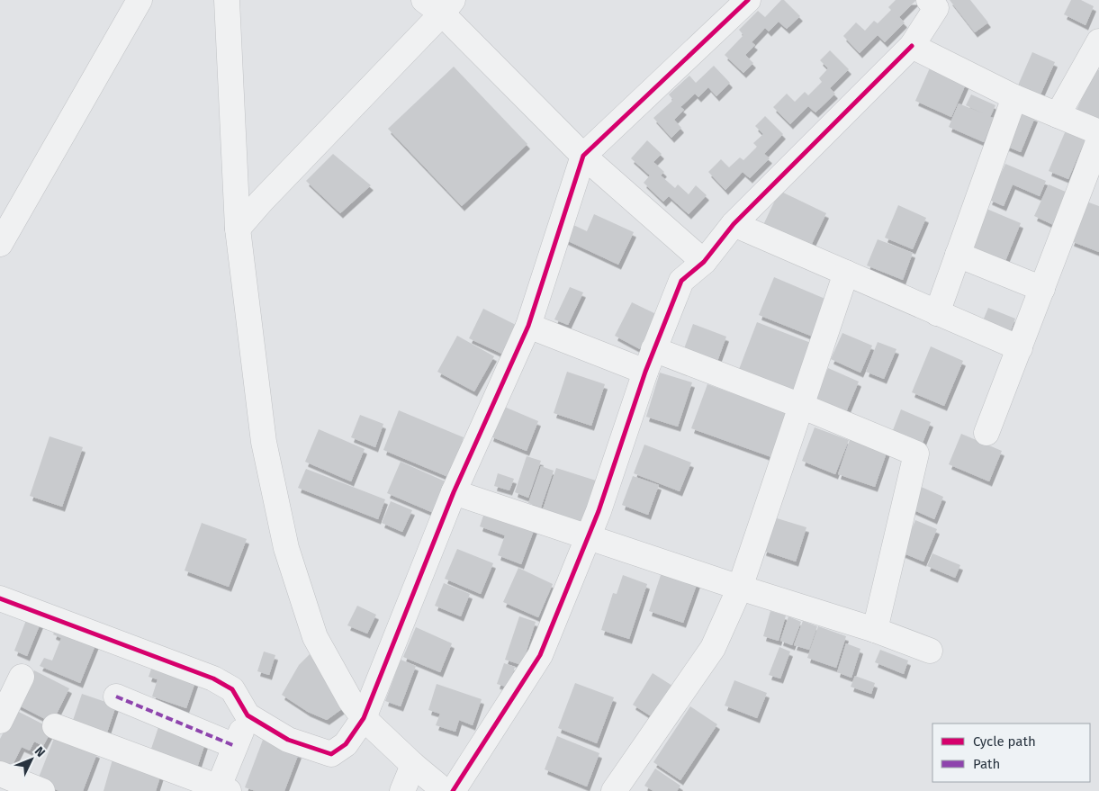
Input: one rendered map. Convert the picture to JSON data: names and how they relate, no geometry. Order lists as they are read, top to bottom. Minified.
{"legend":["Cycle path","Path"],"north":"top right"}
